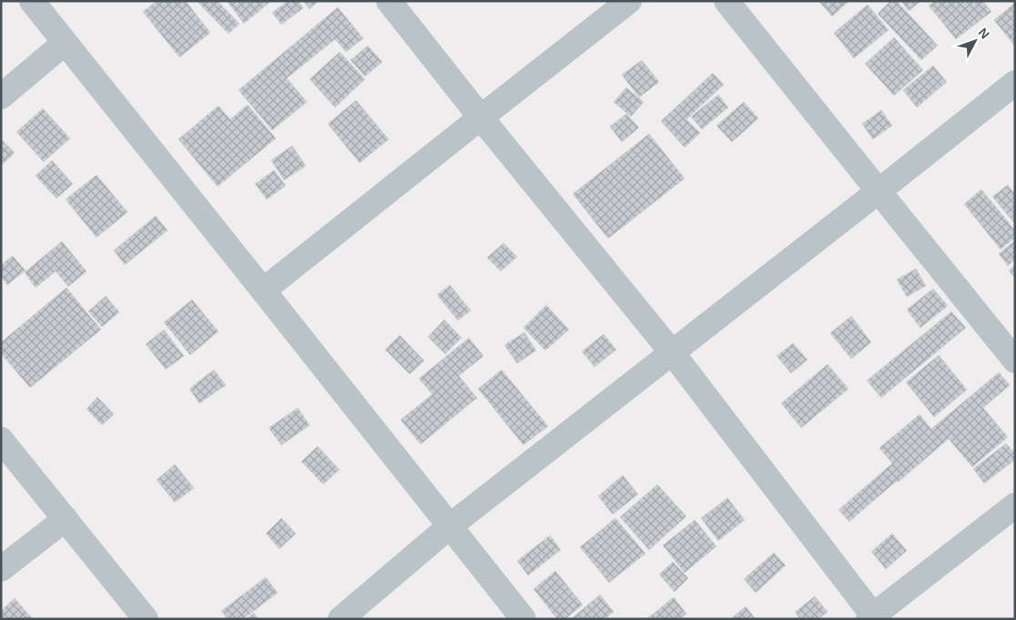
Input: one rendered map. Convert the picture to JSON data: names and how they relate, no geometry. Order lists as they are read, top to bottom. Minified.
{"north":"top right"}
